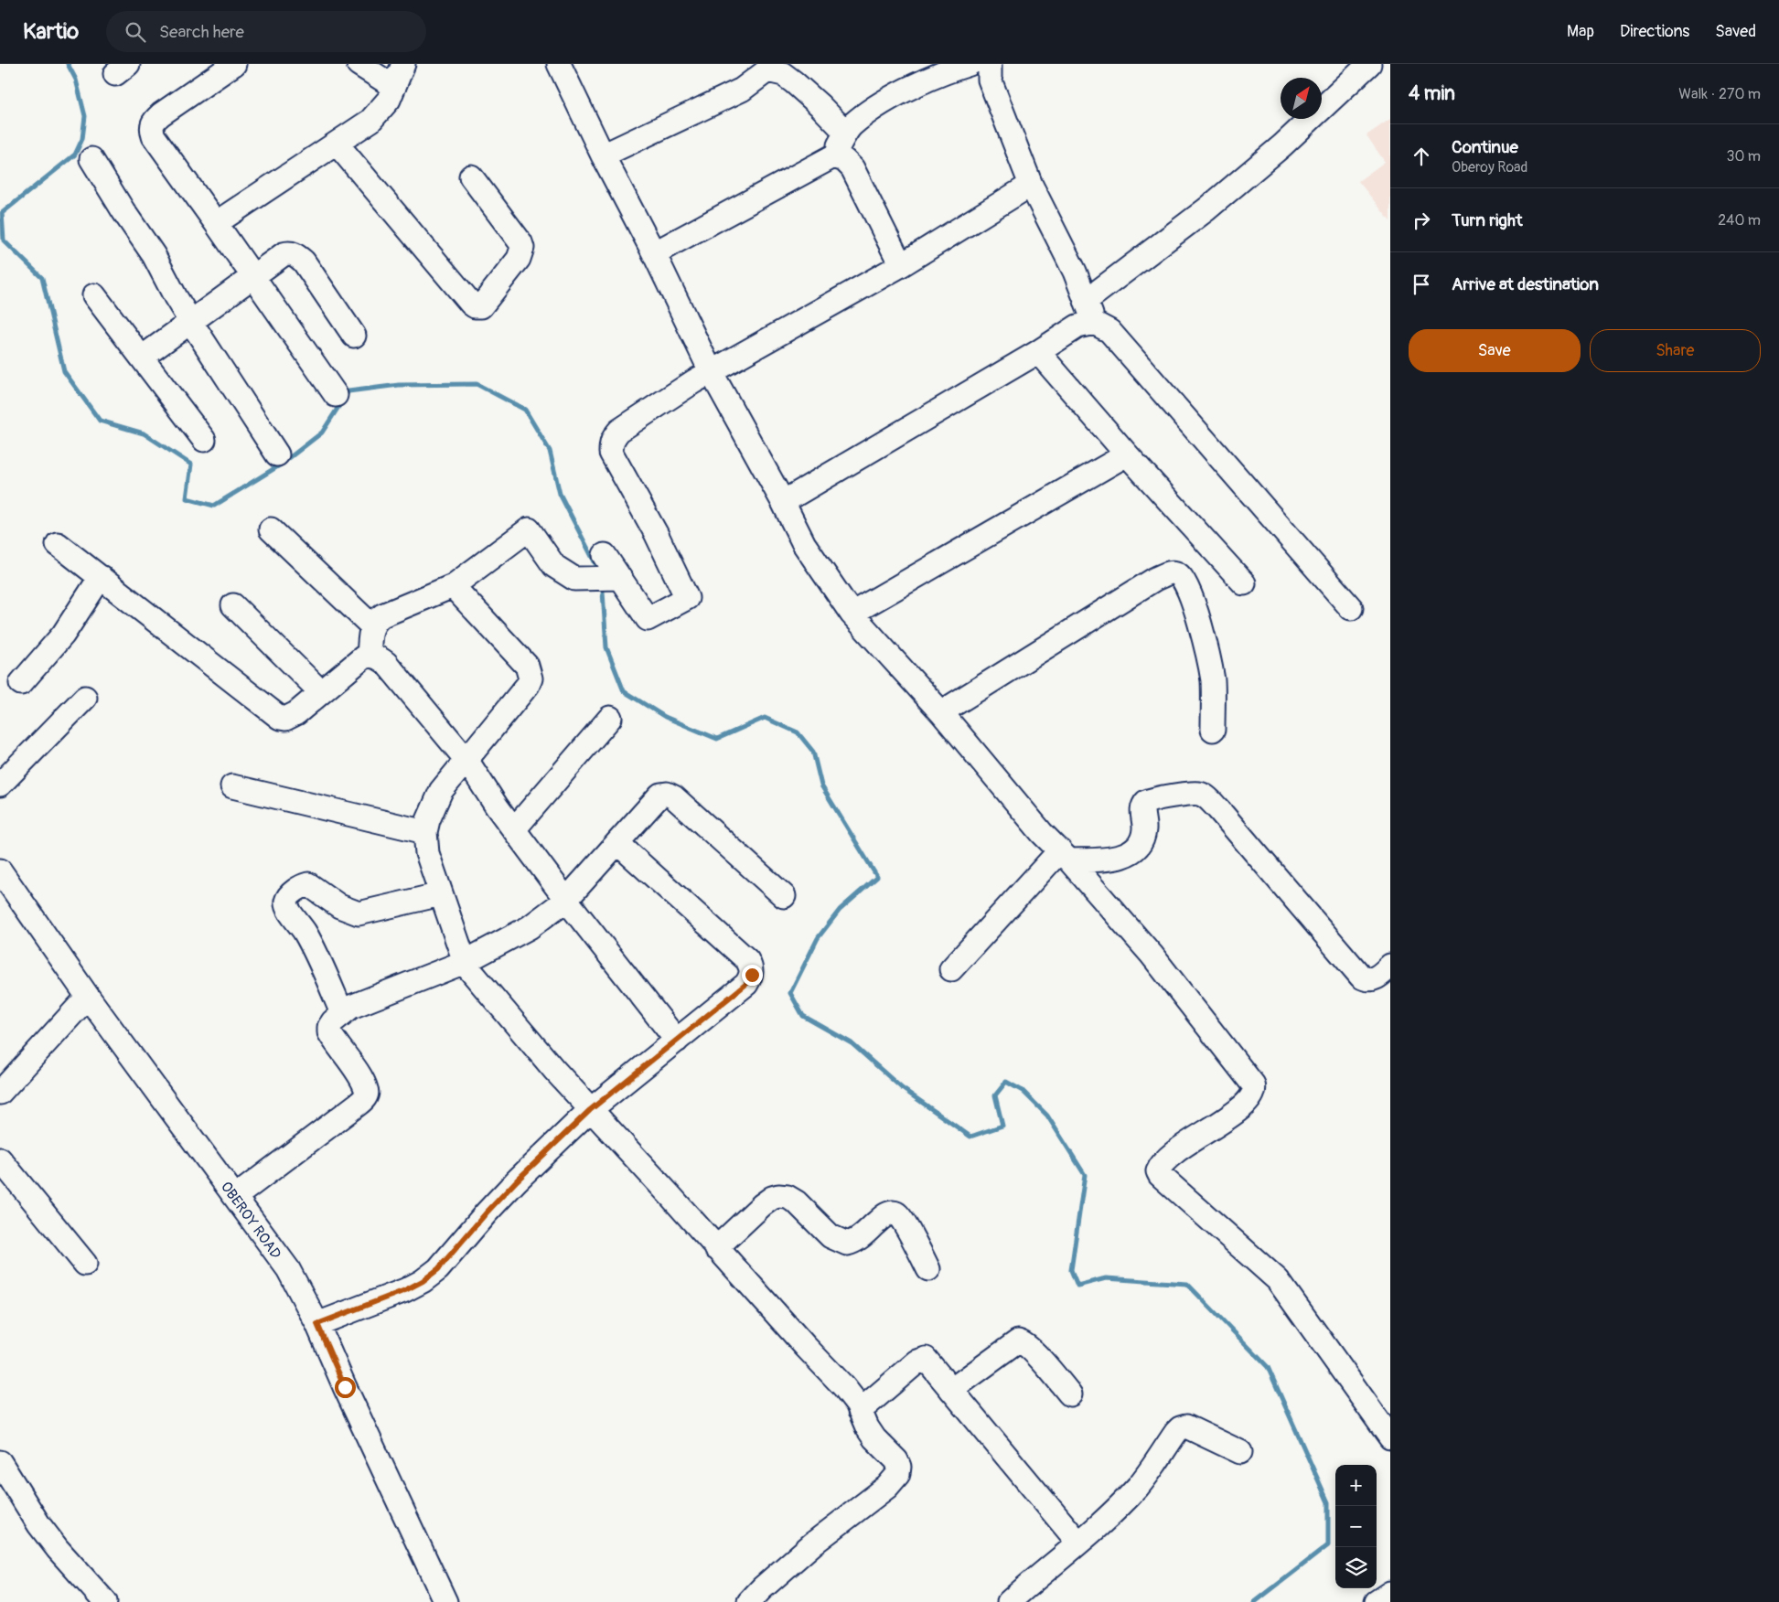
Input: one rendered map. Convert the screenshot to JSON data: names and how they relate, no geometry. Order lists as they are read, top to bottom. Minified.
{"streets":{"street":["OBEROY ROAD"]},"north":"top right","page":{"header":"Kartio","search":"Search here","nav":["Map","Directions","Saved"],"heading":["4 min","Walk · 270 m"],"list":[["Continue","Oberoy Road","30 m"],["Turn right","240 m"],"Arrive at destination"],"buttons":["Save","Share"],"map_buttons":["+","−"]}}
